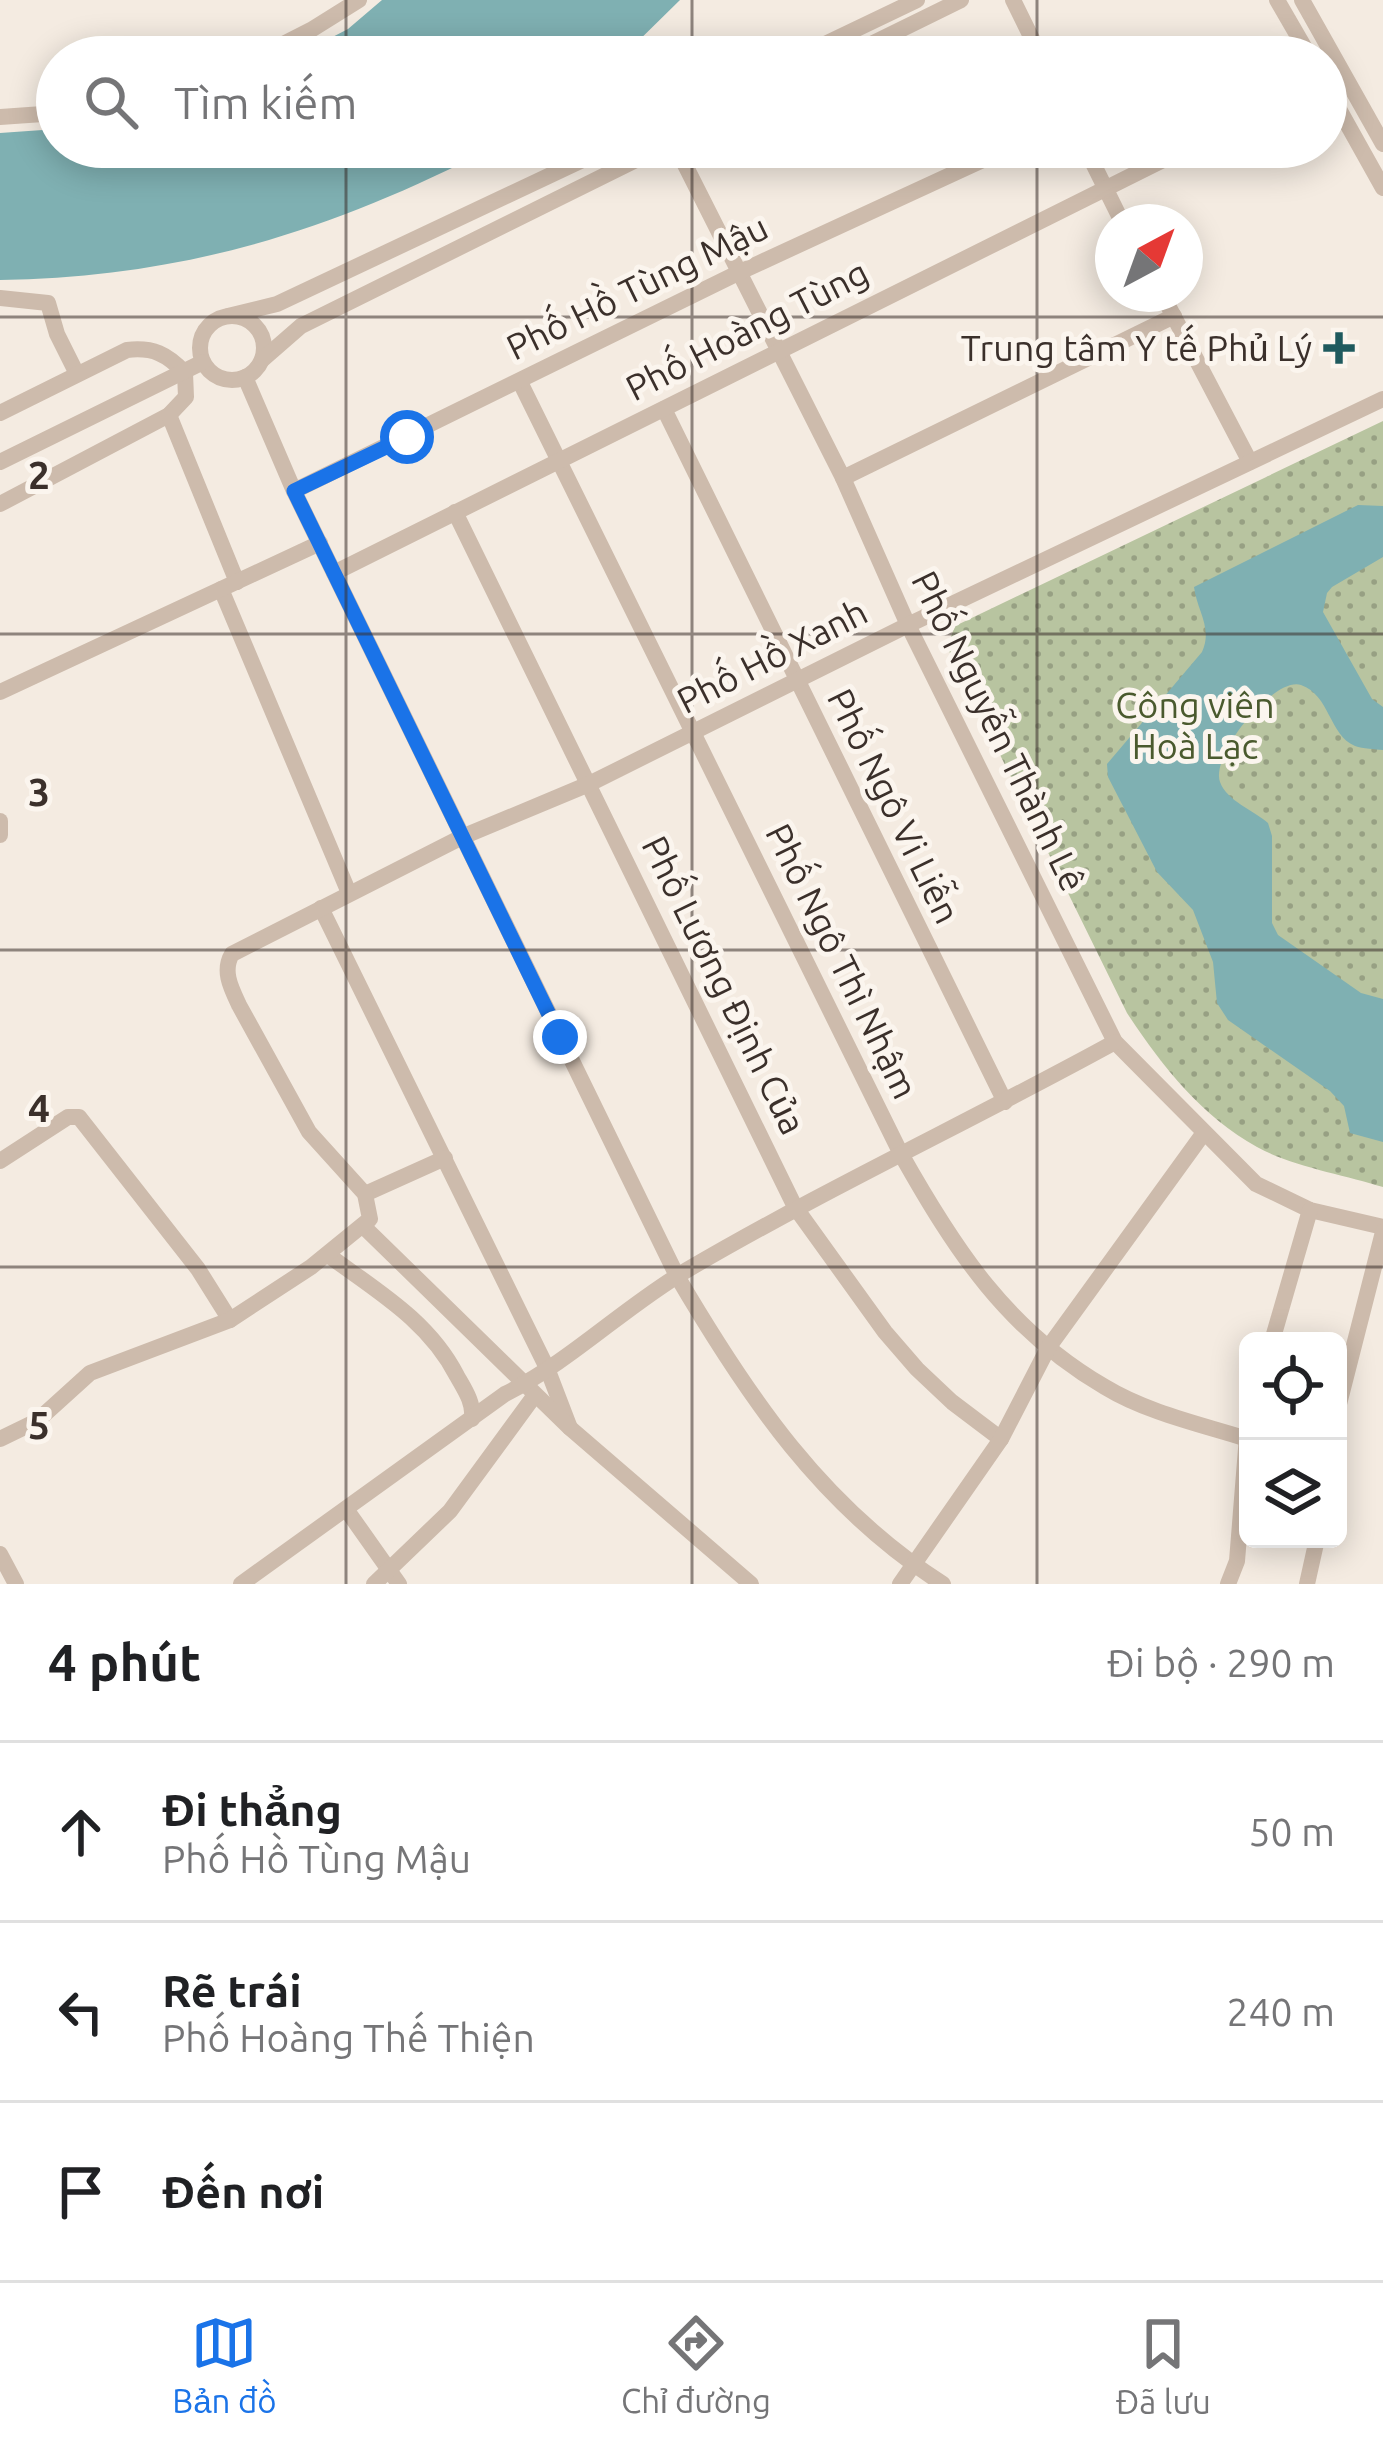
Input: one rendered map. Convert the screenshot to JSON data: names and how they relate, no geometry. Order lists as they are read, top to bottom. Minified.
{"streets":{"street":["Phố Hồ Tùng Mậu","Phố Hoàng Tùng","Phố Hồ Xanh","Phố Nguyễn Thành Lê","Phố Ngô Vi Liễn","Phố Ngô Thì Nhậm","Phố Lương Định Của"]},"crossings":[["Phố Hồ Tùng Mậu","Phố Nguyễn Thành Lê"],["Phố Hồ Tùng Mậu","Phố Ngô Thì Nhậm"],["Phố Hoàng Tùng","Phố Nguyễn Thành Lê"],["Phố Hoàng Tùng","Phố Ngô Vi Liễn"],["Phố Hoàng Tùng","Phố Ngô Thì Nhậm"],["Phố Hoàng Tùng","Phố Lương Định Của"],["Phố Hồ Xanh","Phố Nguyễn Thành Lê"],["Phố Hồ Xanh","Phố Ngô Vi Liễn"],["Phố Hồ Xanh","Phố Ngô Thì Nhậm"],["Phố Hồ Xanh","Phố Lương Định Của"]],"parks":["Công viên Hoà Lạc"],"places":{"health":["Trung tâm Y tế Phủ Lý"]},"north":"top right","page":{"search":"Tìm kiếm","heading":["4 phút","Đi bộ · 290 m"],"list":[["Đi thẳng","Phố Hồ Tùng Mậu","50 m"],["Rẽ trái","Phố Hoàng Thế Thiện","240 m"],"Đến nơi"],"nav":["Bản đồ","Chỉ đường","Đã lưu"]},"grid":{"rows":["2","3","4","5"]}}
